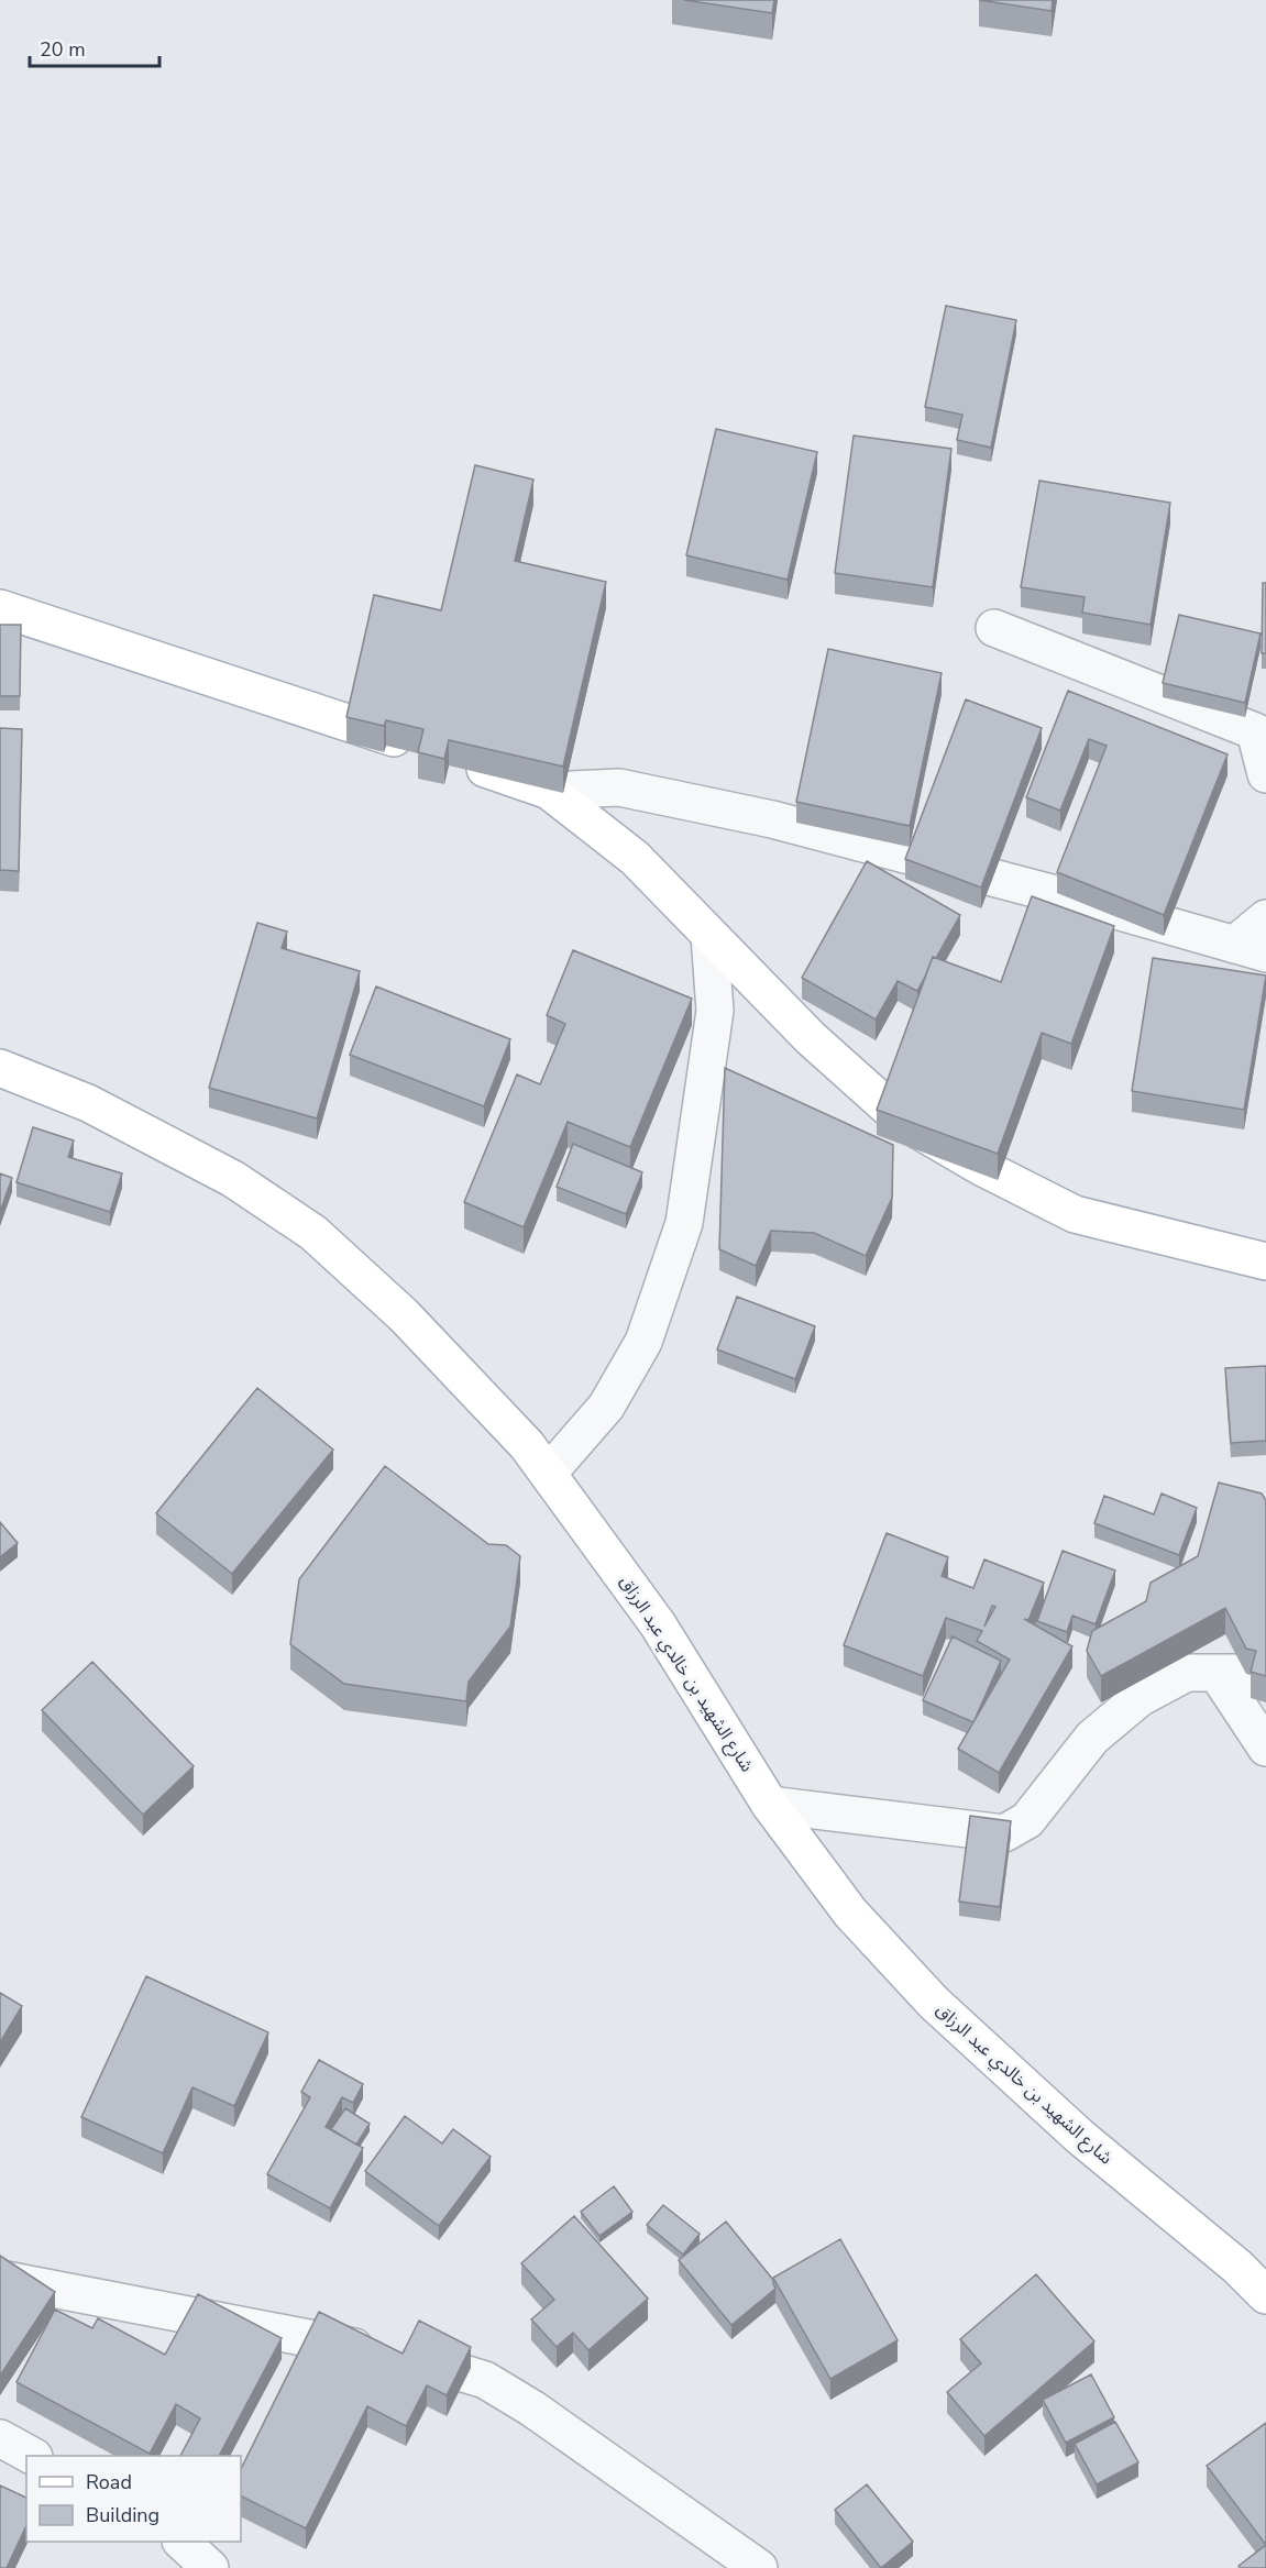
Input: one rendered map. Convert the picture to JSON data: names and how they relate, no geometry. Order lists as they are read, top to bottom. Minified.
{"streets":{"main road":["شارع الشهيد بن خالدي عبد الرزاق"]},"legend":["Road","Building"],"scale_bar":"20 m"}
